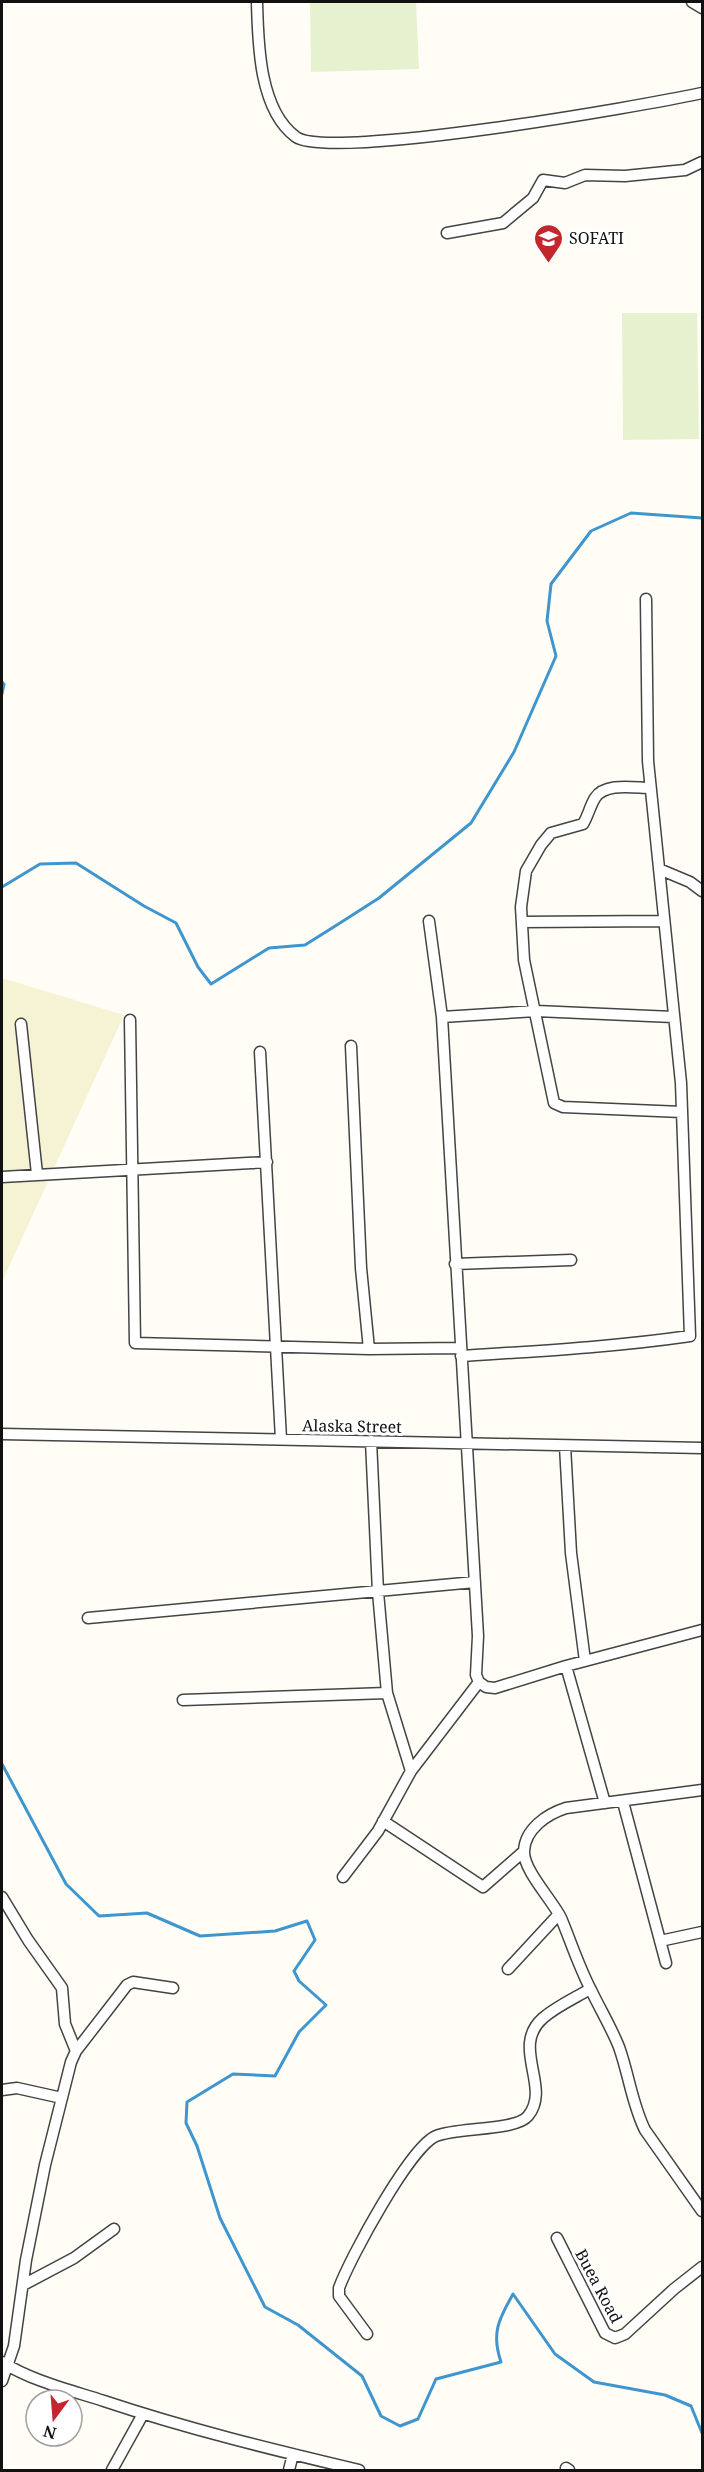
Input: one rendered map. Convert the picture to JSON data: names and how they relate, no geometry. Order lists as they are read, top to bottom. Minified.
{"streets":{"street":["Alaska Street","Buea Road"]},"places":{"school or university":["SOFATI"]},"north":"bottom"}
